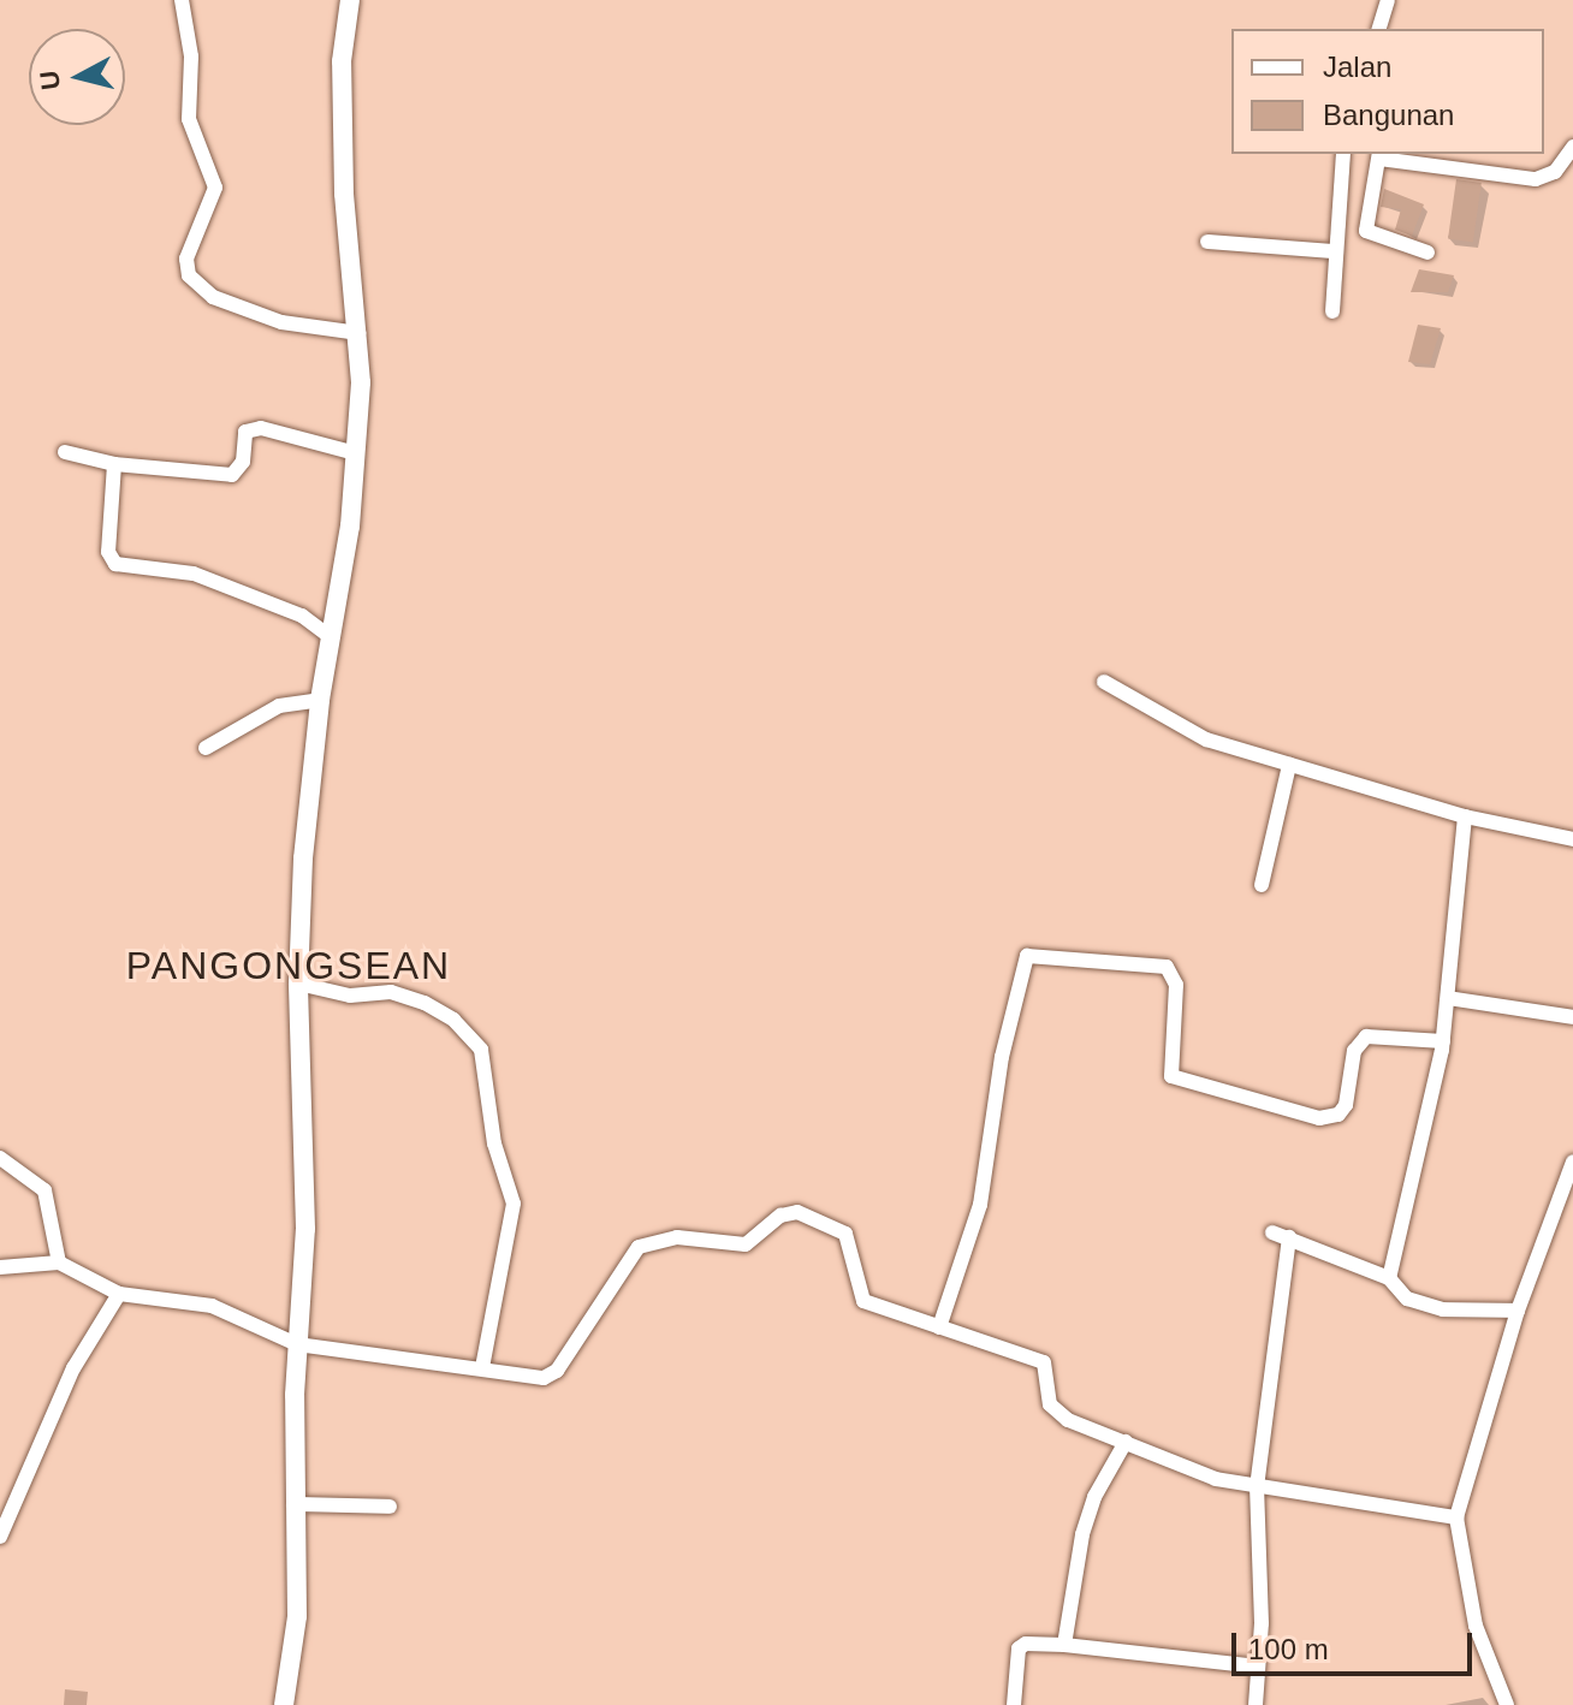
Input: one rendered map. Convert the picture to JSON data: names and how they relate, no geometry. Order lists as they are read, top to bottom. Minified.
{"districts":["PANGONGSEAN"],"legend":["Jalan","Bangunan"],"scale_bar":"100 m","north":"left"}
